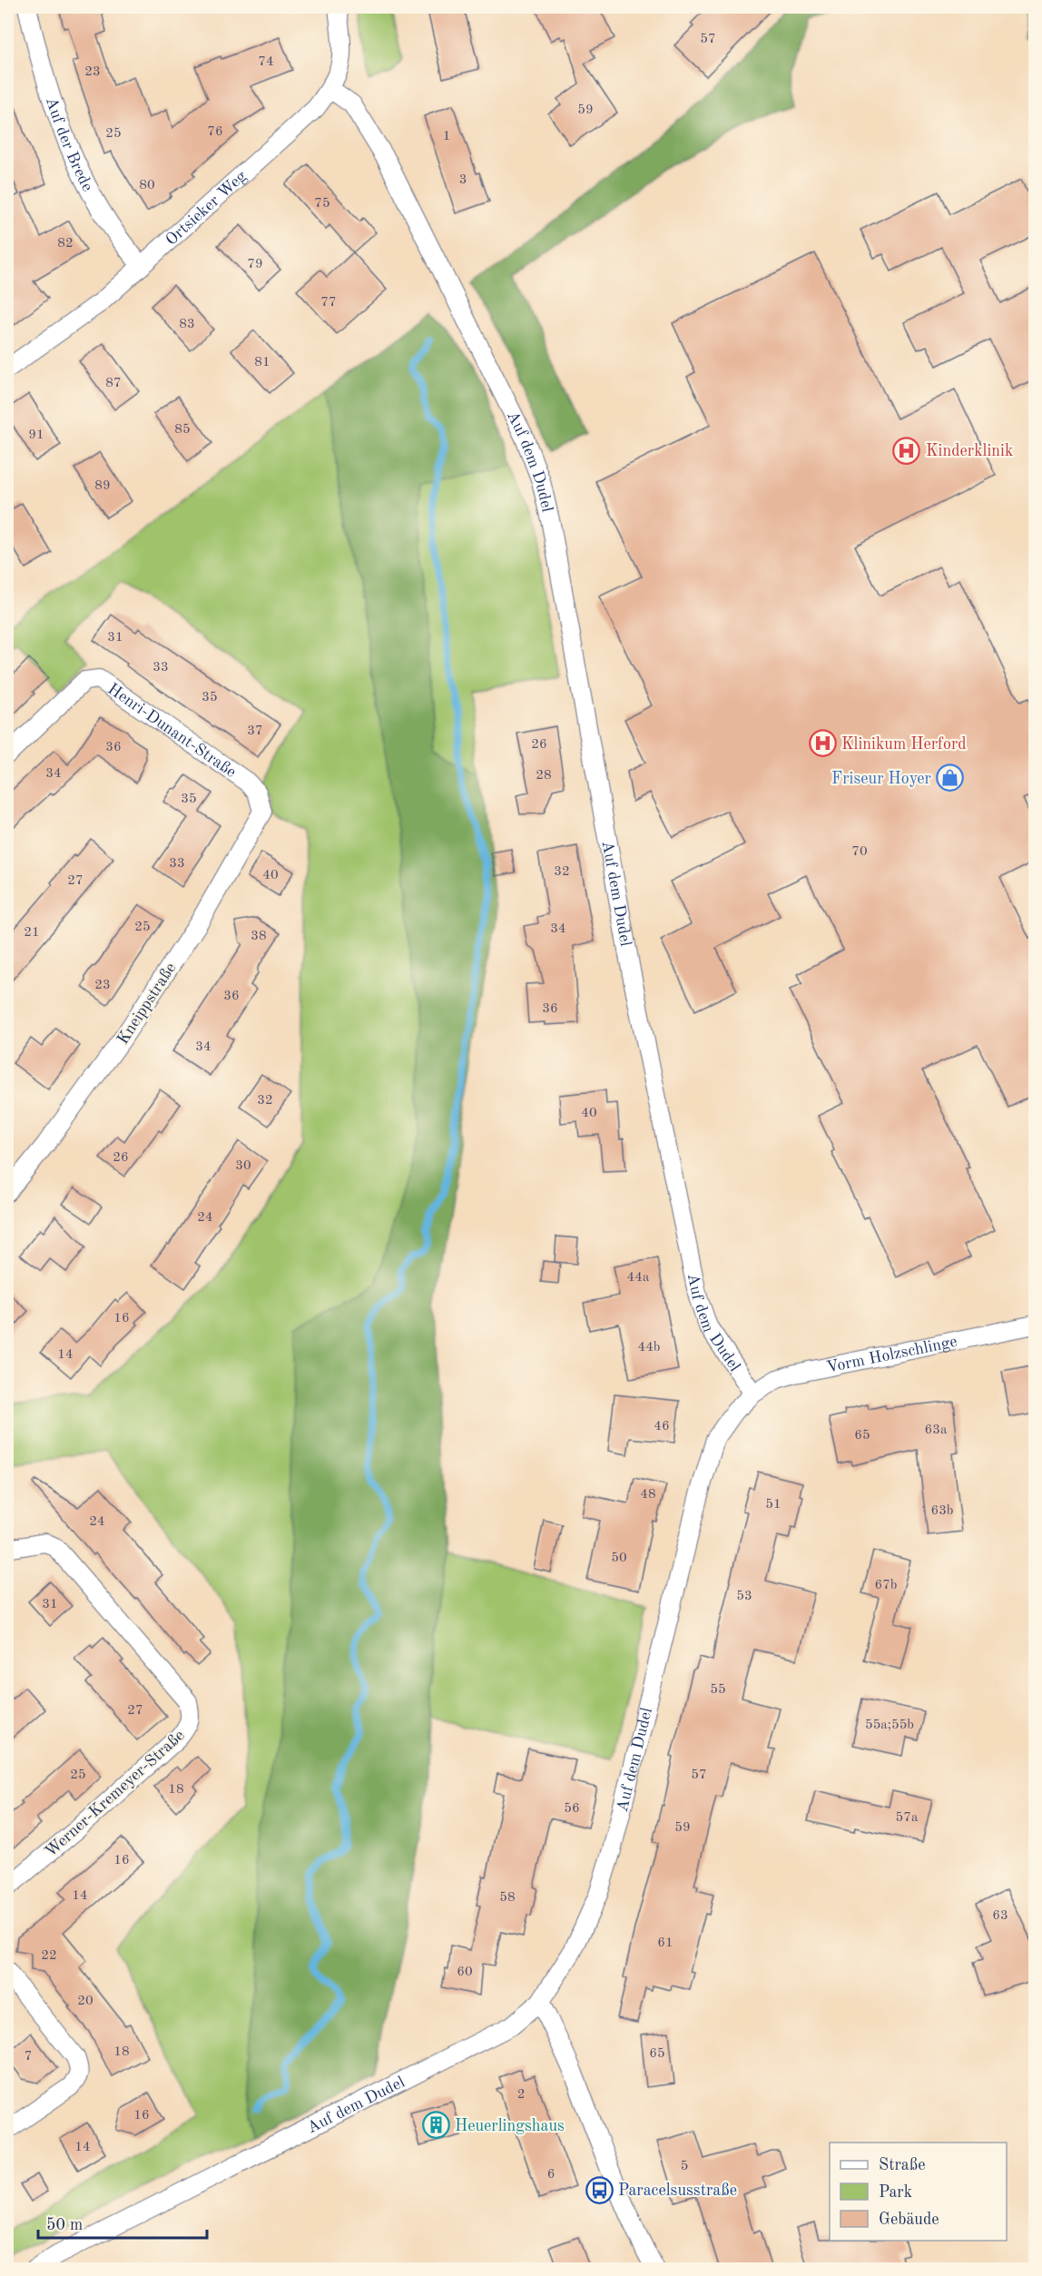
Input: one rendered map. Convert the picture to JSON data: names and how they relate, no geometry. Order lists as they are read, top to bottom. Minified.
{"streets":{"street":["Auf der Brede","Ortsieker Weg","Auf dem Dudel","Henri-Dunant-Straße","Kneippstraße","Vorm Holzschlinge","Werner-Kremeyer-Straße"]},"crossings":[["Auf der Brede","Ortsieker Weg"],["Ortsieker Weg","Auf dem Dudel"],["Auf dem Dudel","Vorm Holzschlinge"],["Henri-Dunant-Straße","Kneippstraße"]],"places":{"hospital":["Kinderklinik","Klinikum Herford"],"shop":["Friseur Hoyer"],"building":["Heuerlingshaus"],"bus stop":["Paracelsusstraße"]},"house_numbers":["57","74","23","59","76","25","1","3","80","75","82","79","77","83","81","87","85","91","89","31","33","35","37","26","36","34","28","35","70","33","32","40","27","25","34","21","38","23","36","36","34","32","40","26","30","24","44a","16","44b","14","46","63a","65","48","51","63b","24","50","67b","53","31","55","27","55a;55b","25","57","18","56","57a","59","16","14","58","63","61","22","60","20","18","65","7","2","16","14","5","6"],"legend":["Straße","Park","Gebäude"],"scale_bar":"50 m"}
